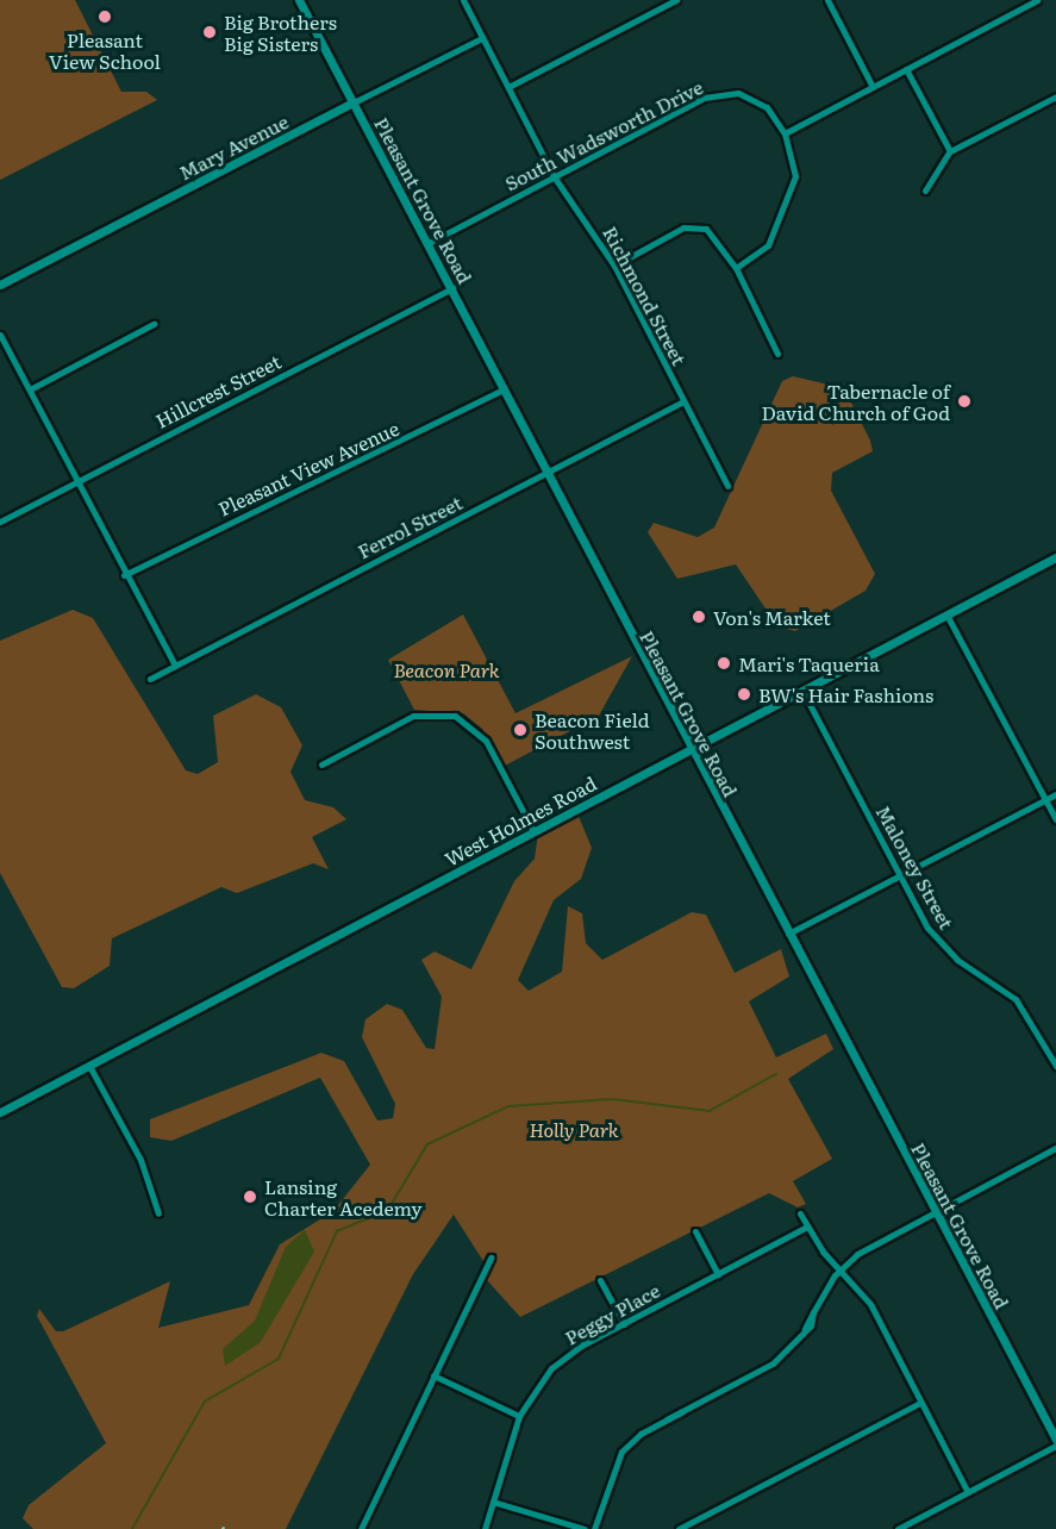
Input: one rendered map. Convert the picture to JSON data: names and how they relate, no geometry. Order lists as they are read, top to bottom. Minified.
{"streets":{"street":["South Wadsworth Drive","Mary Avenue","Pleasant Grove Road","Richmond Street","Hillcrest Street","Pleasant View Avenue","Ferrol Street","West Holmes Road","Maloney Street","Peggy Place"]},"crossings":[["South Wadsworth Drive","Pleasant Grove Road"],["South Wadsworth Drive","Richmond Street"],["Mary Avenue","Pleasant Grove Road"],["Mary Avenue","Richmond Street"],["Pleasant Grove Road","Hillcrest Street"],["Pleasant Grove Road","Pleasant View Avenue"],["Pleasant Grove Road","Ferrol Street"],["Pleasant Grove Road","West Holmes Road"],["Richmond Street","Ferrol Street"],["West Holmes Road","Maloney Street"]],"parks":["Beacon Park","Holly Park"],"places":["Pleasant View School","Big Brothers Big Sisters","Tabernacle of David Church of God","Von's Market","Mari's Taqueria","BW's Hair Fashions","Beacon Field Southwest","Lansing Charter Acedemy"]}
